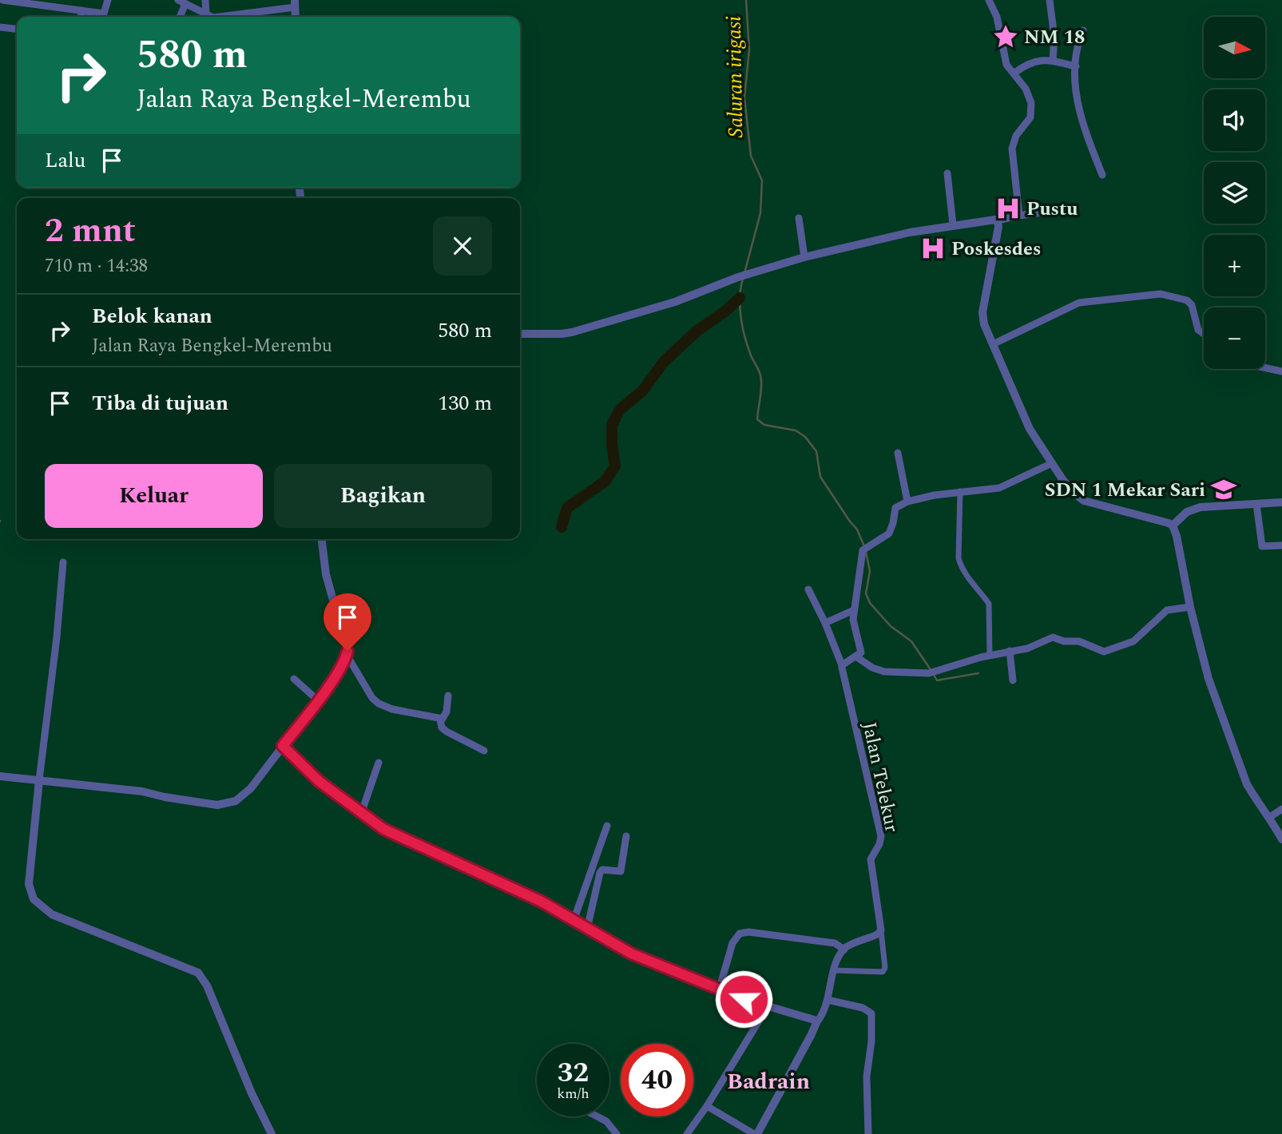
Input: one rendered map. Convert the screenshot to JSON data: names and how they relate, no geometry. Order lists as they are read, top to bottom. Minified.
{"streets":{"street":["Jalan Telekur"]},"districts":["Badrain"],"water":["Saluran irigasi"],"places":{"place":["NM 18"],"hospital":["Pustu","Poskesdes"],"school or university":["SDN 1 Mekar Sari"]},"north":"right","page":{"map_buttons":["+","−"],"turn":["580 m","Jalan Raya Bengkel-Merembu"],"then":"Lalu","heading":["2 mnt","710 m · 14:38"],"list":[{"name":"Belok kanan","note":"Jalan Raya Bengkel-Merembu","value":"580 m"},{"name":"Tiba di tujuan","value":"130 m"}],"buttons":["Keluar","Bagikan"],"speed":"32 km/h","limit":"40"}}
